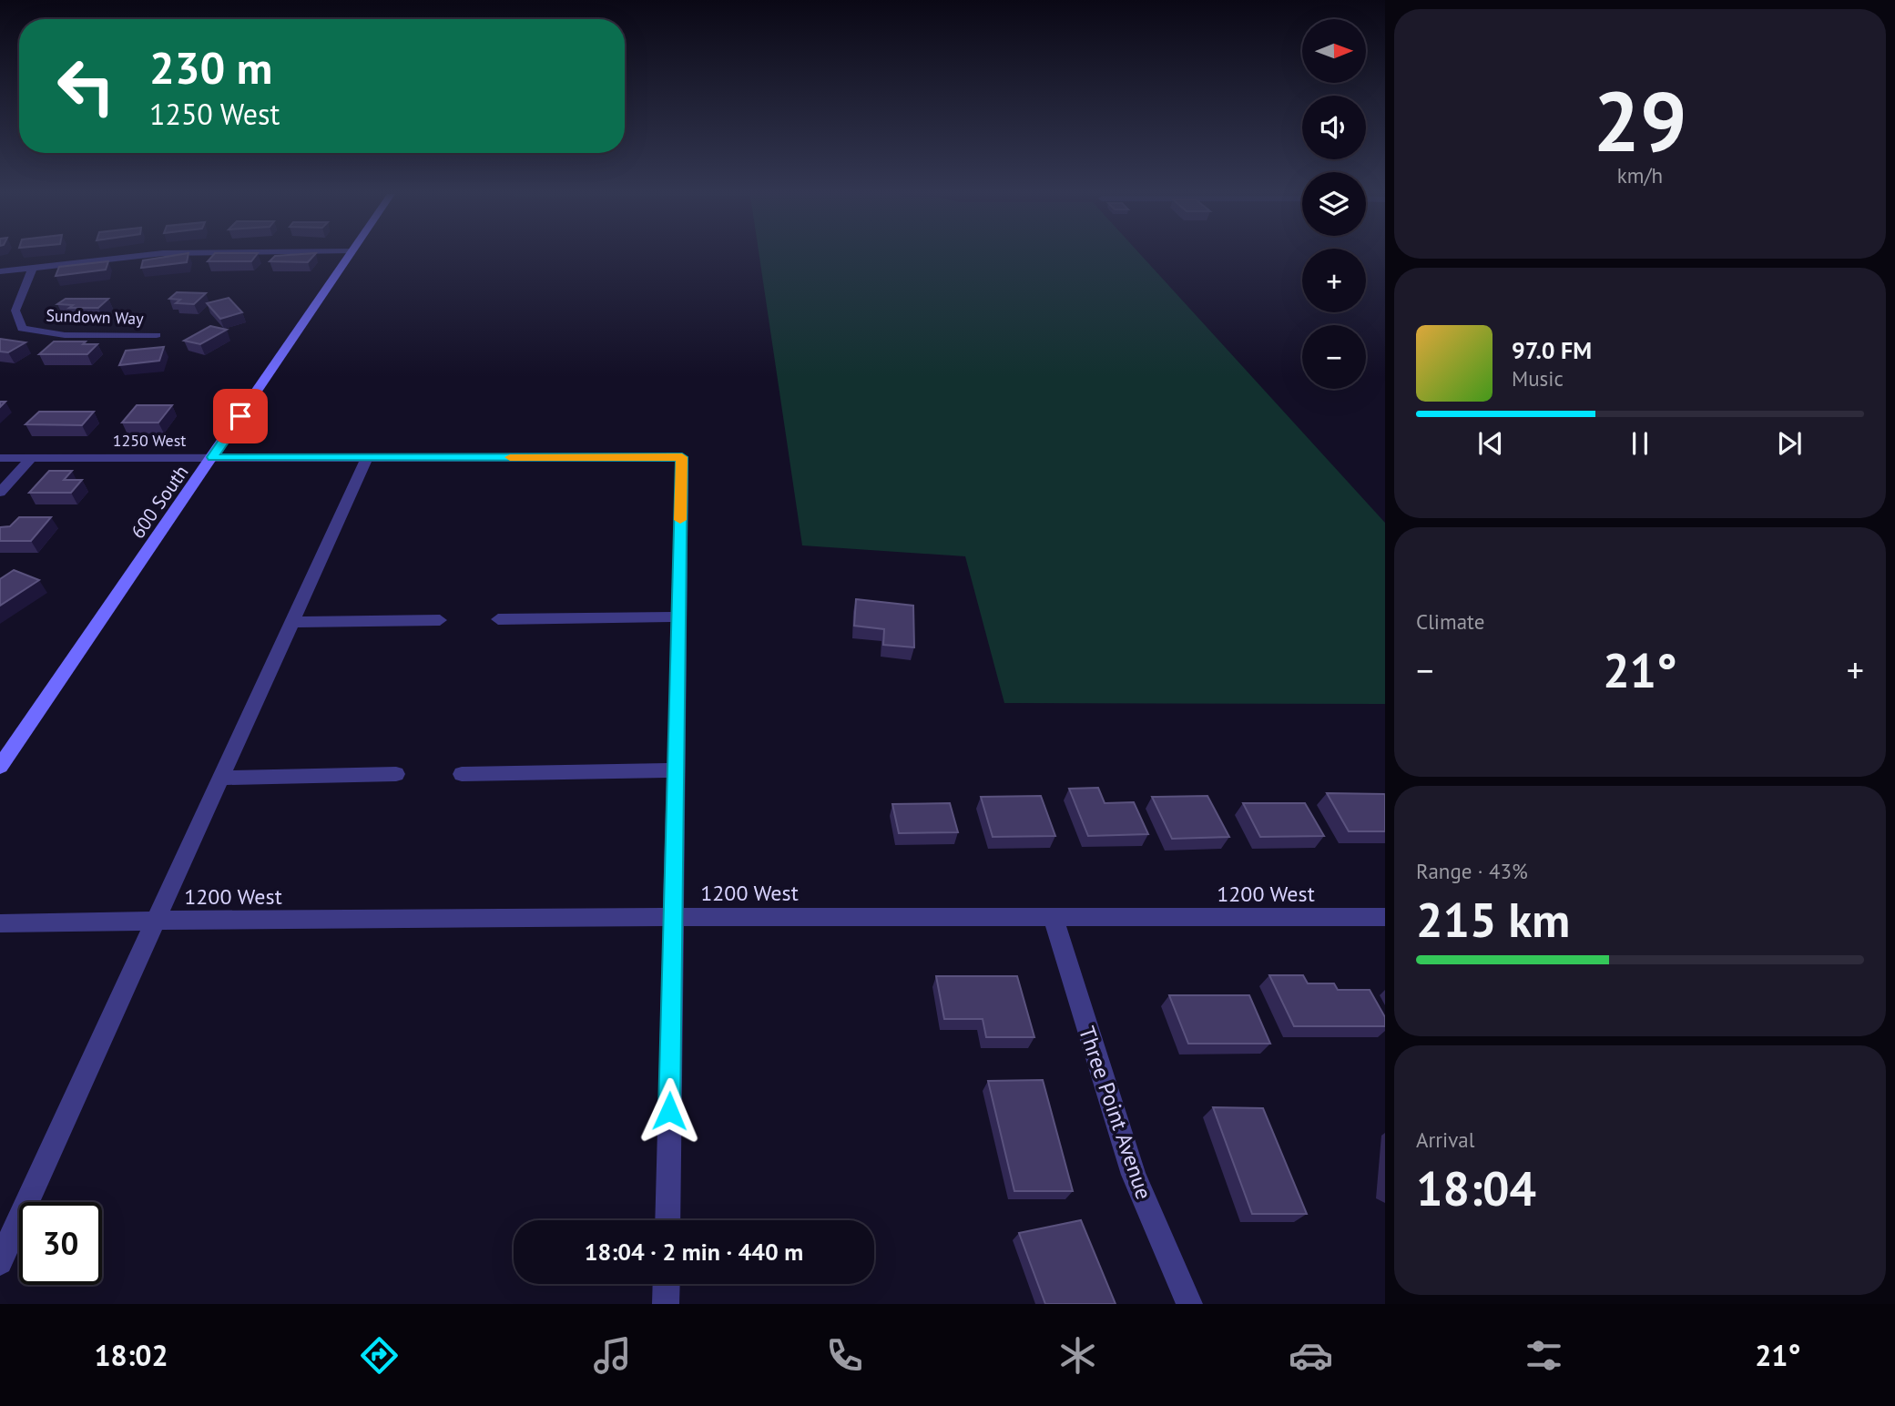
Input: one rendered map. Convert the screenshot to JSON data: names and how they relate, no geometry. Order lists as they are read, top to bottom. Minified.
{"streets":{"main road":["600 South"],"street":["Sundown Way","1250 West","1200 West","Three Point Avenue"]},"crossings":[["1250 West","600 South"],["1200 West","Three Point Avenue"]],"north":"right","page":{"tile":[["29","km/h"],"Climate",["Range · 43%","215 km"],["Arrival","18:04"]],"map_buttons":["+","−"],"turn":["230 m","1250 West"],"song":["97.0 FM","Music"],"heat":["−","21°","+"],"limit":"30","trip":"18:04 · 2 min · 440 m","tabs":["18:02","21°"]}}
